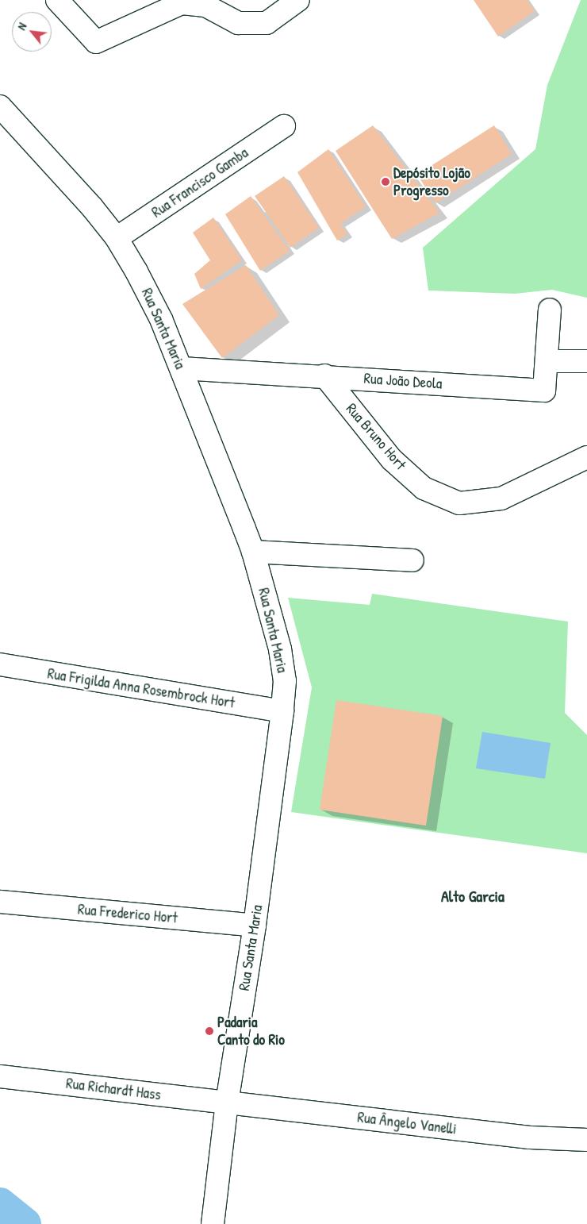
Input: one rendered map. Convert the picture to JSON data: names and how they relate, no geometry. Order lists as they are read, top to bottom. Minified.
{"streets":{"street":["Rua Francisco Gamba","Rua Santa Maria","Rua João Deola","Rua Bruno Hort","Rua Frigilda Anna Rosembrock Hort","Rua Frederico Hort","Rua Richardt Hass","Rua Ângelo Vanelli"]},"crossings":[["Rua Francisco Gamba","Rua Santa Maria"],["Rua Santa Maria","Rua João Deola"],["Rua Santa Maria","Rua Frigilda Anna Rosembrock Hort"],["Rua Santa Maria","Rua Frederico Hort"],["Rua Santa Maria","Rua Richardt Hass"],["Rua Santa Maria","Rua Ângelo Vanelli"],["Rua João Deola","Rua Bruno Hort"],["Rua Richardt Hass","Rua Ângelo Vanelli"]],"districts":["Alto Garcia"],"places":["Depósito Lojão Progresso","Padaria Canto do Rio"],"north":"top left"}
